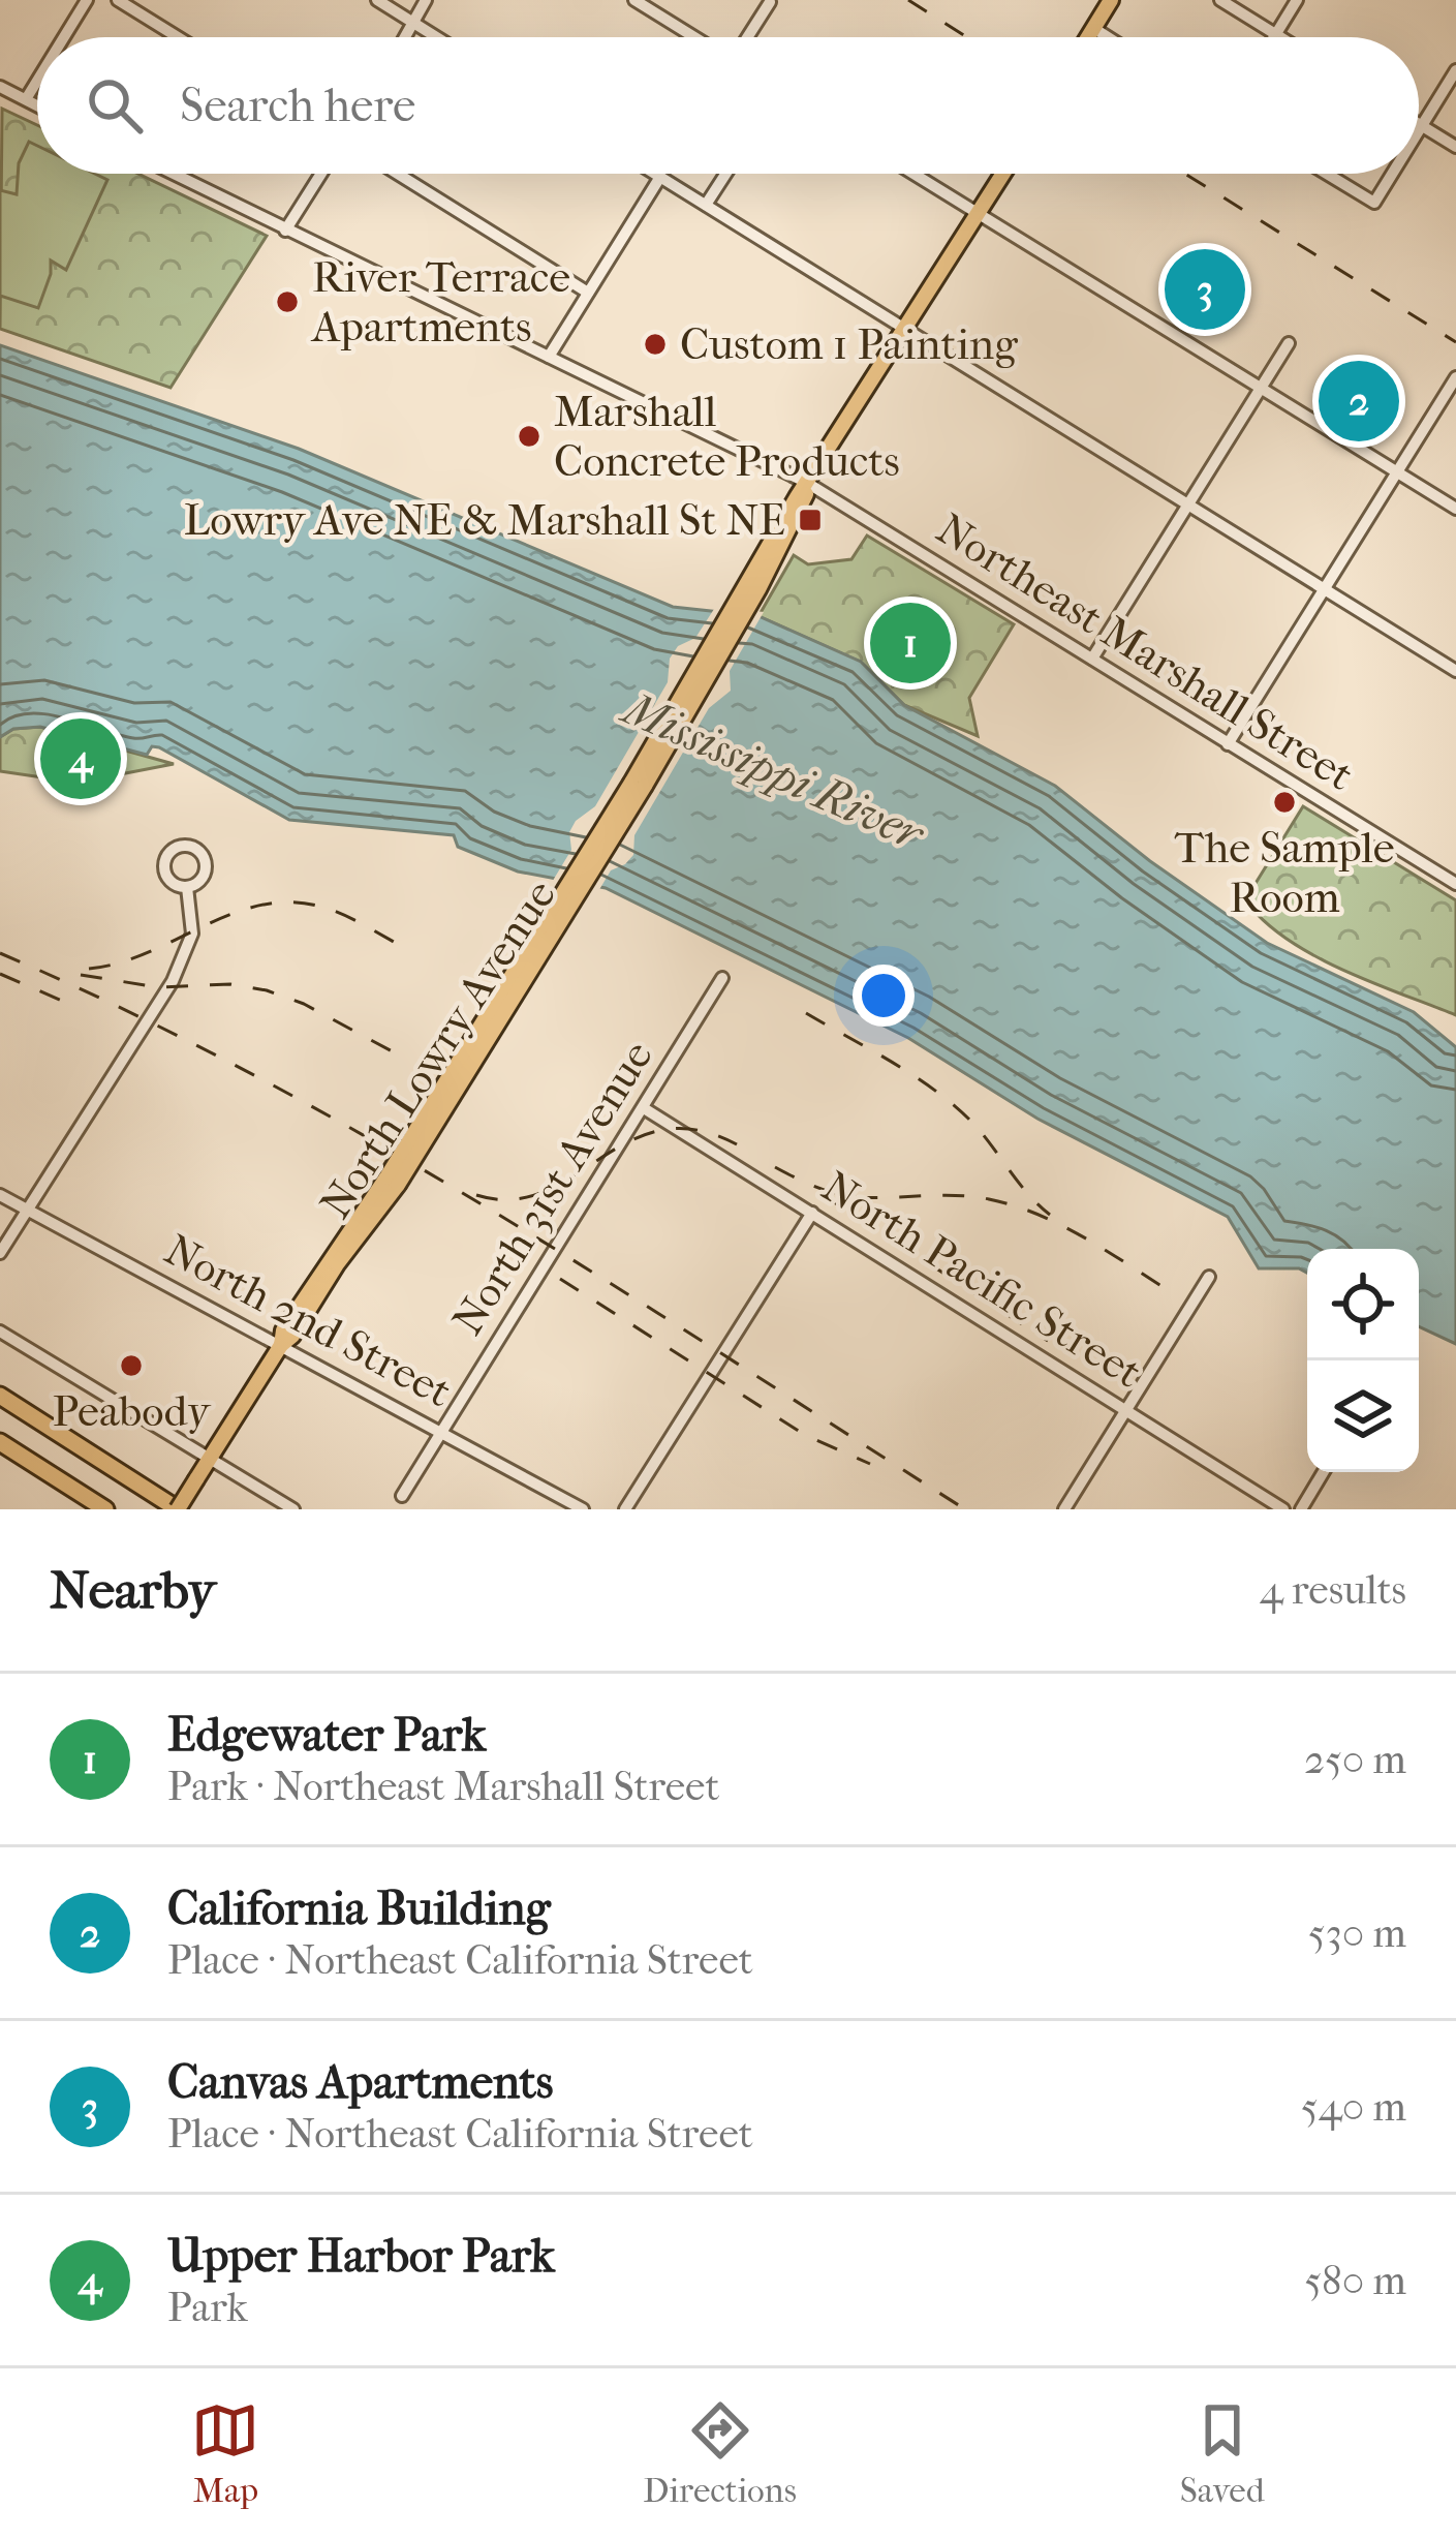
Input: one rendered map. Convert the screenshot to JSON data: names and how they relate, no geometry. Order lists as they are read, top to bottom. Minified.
{"streets":{"main road":["North Lowry Avenue"],"street":["Northeast Marshall Street","North 31st Avenue","North Pacific Street","North 2nd Street"]},"crossings":[["Northeast Marshall Street","North Lowry Avenue"],["North Lowry Avenue","North 2nd Street"],["North 31st Avenue","North Pacific Street"],["North 31st Avenue","North 2nd Street"]],"water":["Mississippi River"],"places":{"other":["River Terrace Apartments","Custom 1 Painting","Marshall Concrete Products","The Sample Room","Peabody"],"transit":["Lowry Ave NE & Marshall St NE"]},"page":{"search":"Search here","pins":["3","2","1","4"],"heading":["Nearby","4 results"],"list":[{"mark":"1","name":"Edgewater Park","note":"Park · Northeast Marshall Street","value":"250 m"},{"mark":"2","name":"California Building","note":"Place · Northeast California Street","value":"530 m"},{"mark":"3","name":"Canvas Apartments","note":"Place · Northeast California Street","value":"540 m"},{"mark":"4","name":"Upper Harbor Park","note":"Park","value":"580 m"}],"nav":["Map","Directions","Saved"]}}
